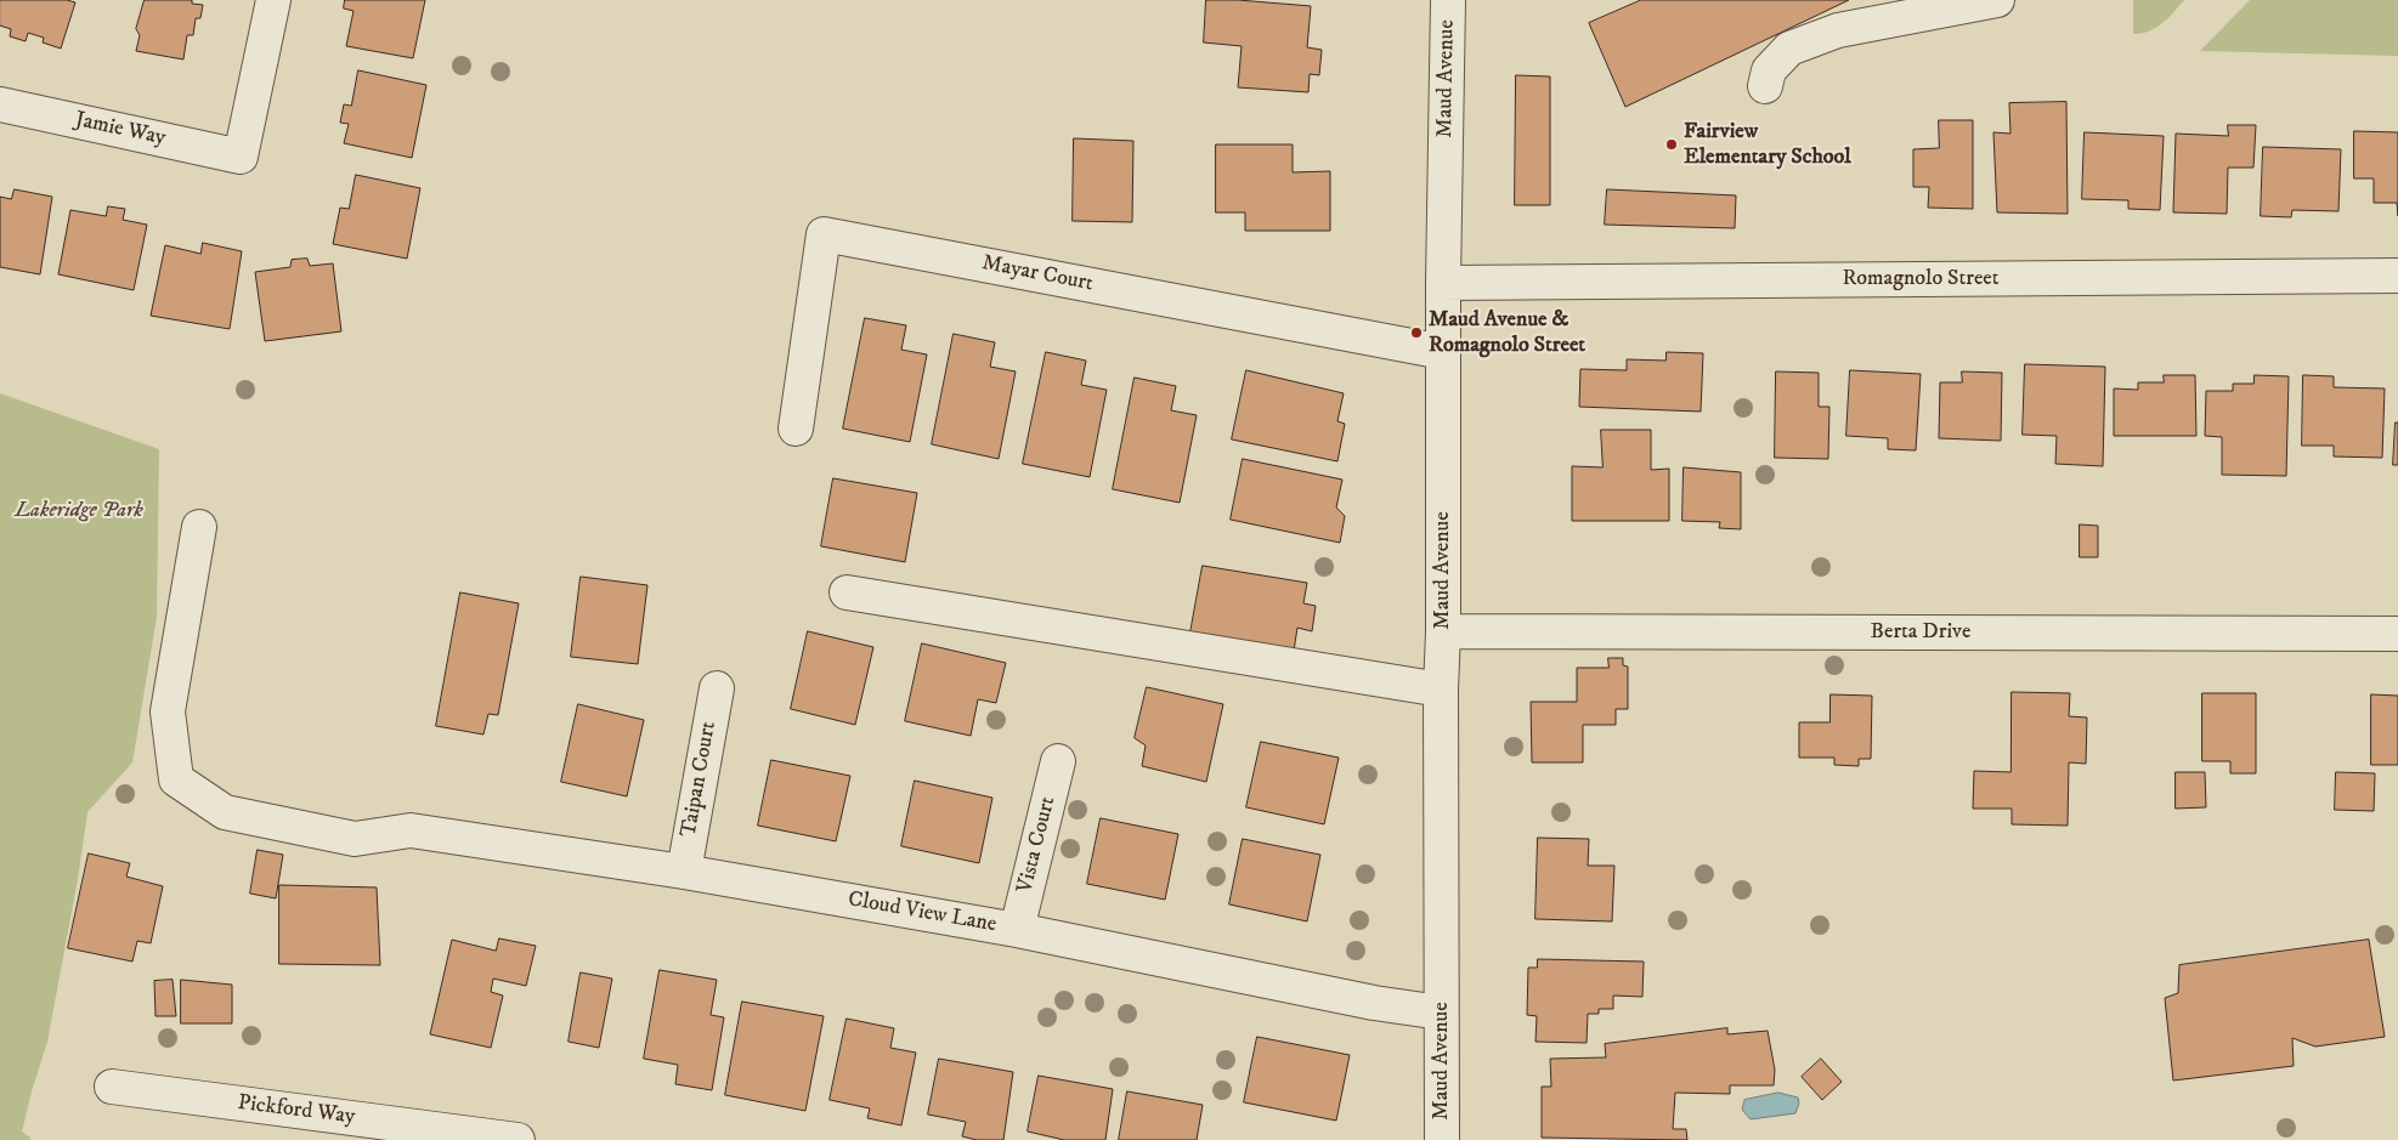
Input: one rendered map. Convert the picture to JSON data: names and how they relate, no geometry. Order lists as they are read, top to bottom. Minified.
{"streets":{"street":["Maud Avenue","Jamie Way","Mayar Court","Romagnolo Street","Berta Drive","Taipan Court","Vista Court","Cloud View Lane","Pickford Way"]},"crossings":[["Maud Avenue","Mayar Court"],["Maud Avenue","Romagnolo Street"],["Maud Avenue","Berta Drive"],["Maud Avenue","Cloud View Lane"],["Taipan Court","Cloud View Lane"],["Vista Court","Cloud View Lane"]],"parks":["Lakeridge Park"],"places":["Fairview Elementary School","Maud Avenue & Romagnolo Street"]}
